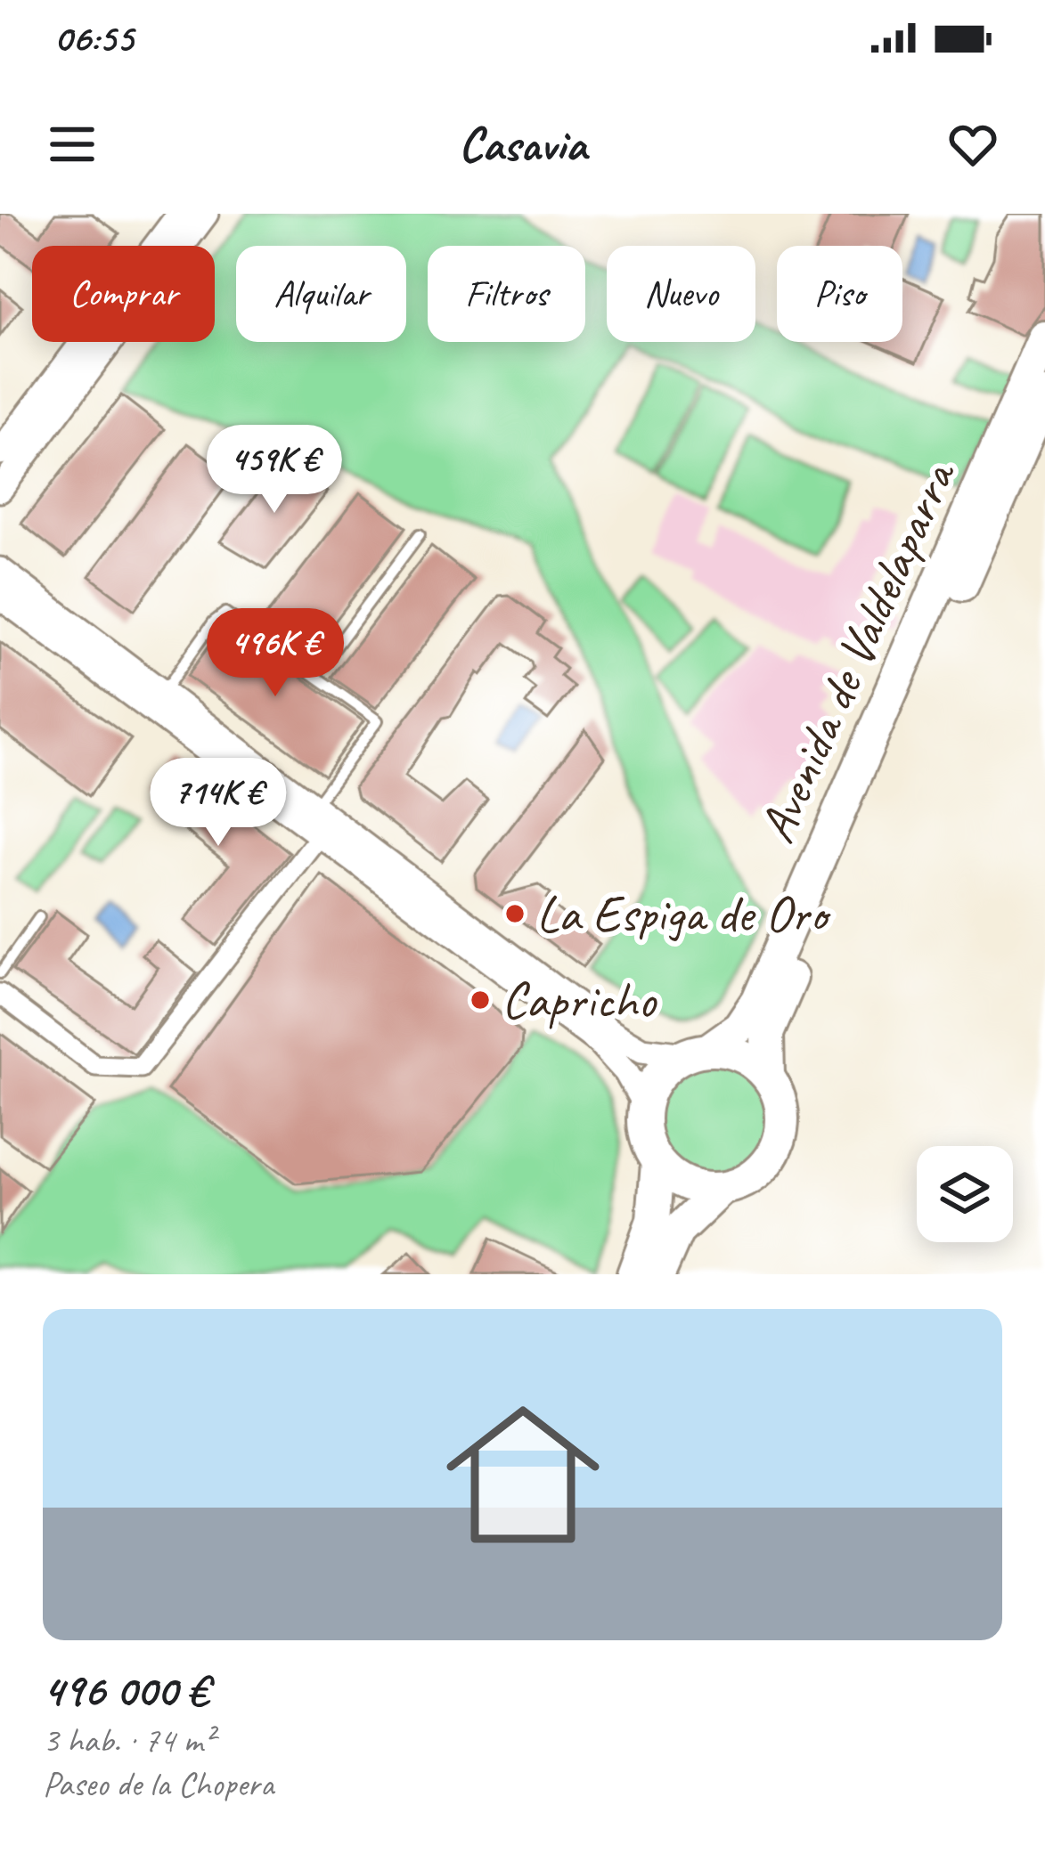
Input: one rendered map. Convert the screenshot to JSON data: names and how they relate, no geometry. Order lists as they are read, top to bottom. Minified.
{"streets":{"highway":["Avenida de Valdelaparra"]},"places":["La Espiga de Oro","Capricho"],"page":{"status":"06:55","header":"Casavia","chip":["Comprar","Alquilar","Filtros","Nuevo","Piso"],"price":["459K €","496K €","714K €"],"list":[{"name":"496 000 €","note":"3 hab. · 74 m² · Paseo de la Chopera"}]}}
